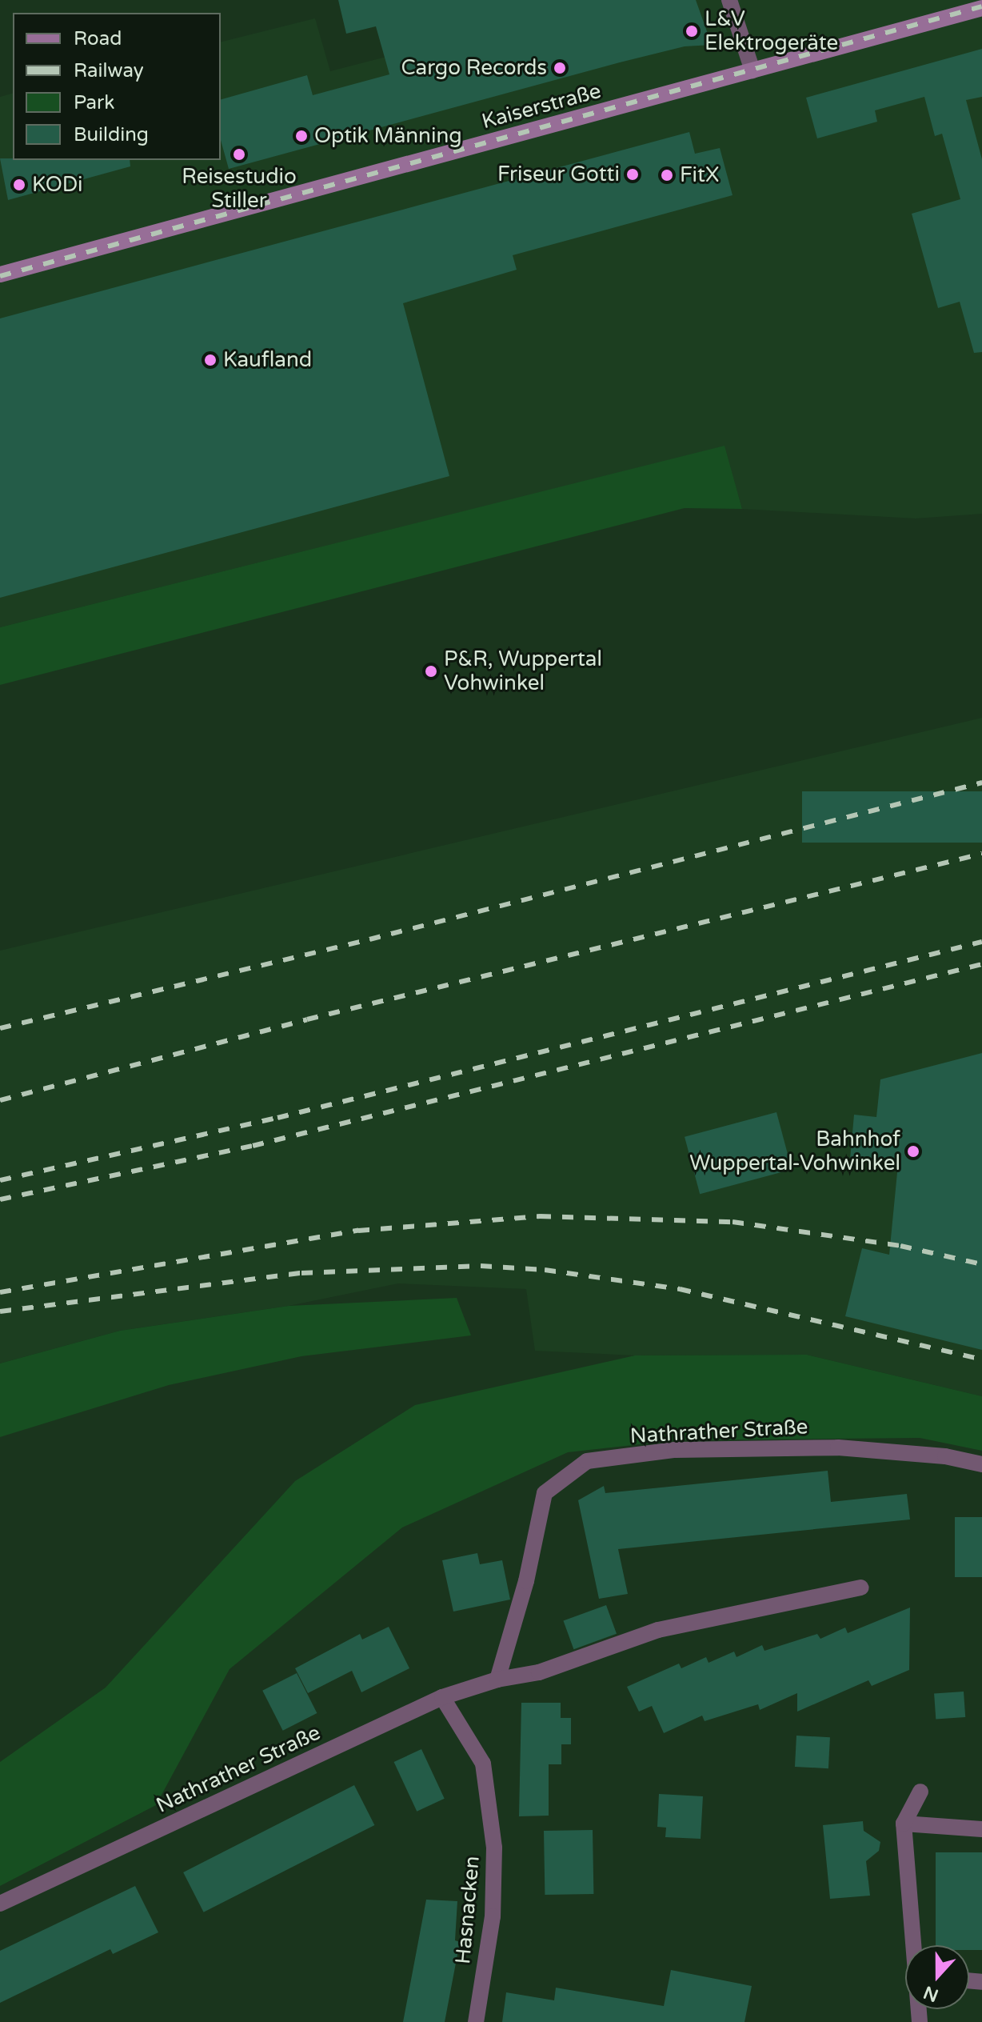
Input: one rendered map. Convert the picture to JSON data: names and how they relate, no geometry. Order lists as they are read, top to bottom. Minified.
{"streets":{"main road":["Kaiserstraße"],"street":["Nathrather Straße","Hasnacken"]},"crossings":[["Nathrather Straße","Hasnacken"]],"places":["L&V Elektrogeräte","Cargo Records","Optik Männing","Reisestudio Stiller","Friseur Gotti","FitX","KODi","Kaufland","P&R, Wuppertal Vohwinkel","Bahnhof Wuppertal-Vohwinkel"],"legend":["Road","Railway","Park","Building"],"north":"bottom"}
